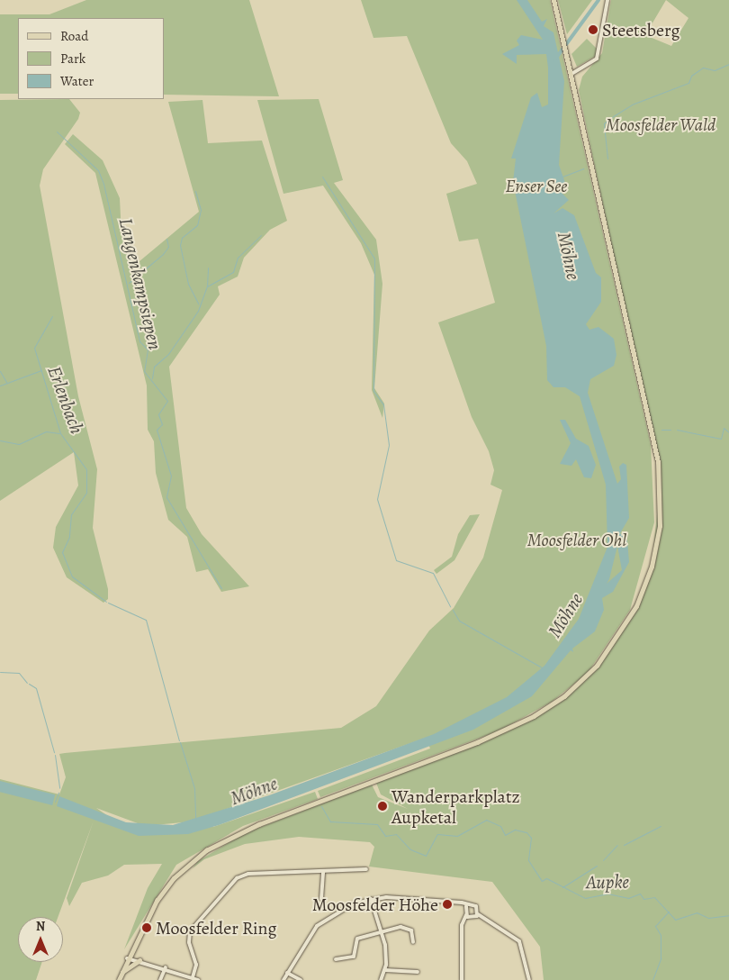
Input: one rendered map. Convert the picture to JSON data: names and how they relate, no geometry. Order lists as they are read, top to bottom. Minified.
{"water":["Möhne","Langenkampsiepen","Erlenbach","Aupke"],"parks":["Moosfelder Wald","Enser See","Moosfelder Ohl"],"places":["Steetsberg","Wanderparkplatz Aupketal","Moosfelder Höhe","Moosfelder Ring"],"legend":["Road","Park","Water"],"north":"top"}
